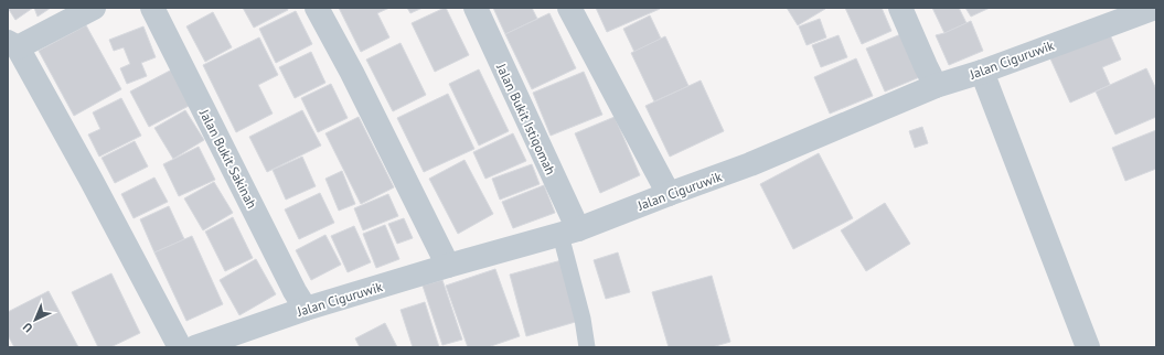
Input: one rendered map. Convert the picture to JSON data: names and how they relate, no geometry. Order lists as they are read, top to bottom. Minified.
{"streets":{"street":["Jalan Ciguruwik","Jalan Bukit Istiqomah","Jalan Bukit Sakinah"]},"crossings":[["Jalan Ciguruwik","Jalan Bukit Istiqomah"],["Jalan Ciguruwik","Jalan Bukit Sakinah"]],"north":"bottom left"}
